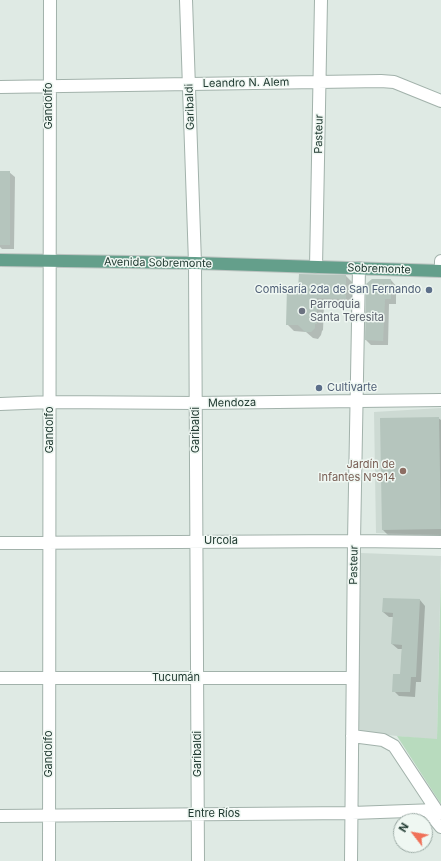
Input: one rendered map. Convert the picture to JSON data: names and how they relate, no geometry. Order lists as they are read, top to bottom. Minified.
{"streets":{"main road":["Avenida Sobremonte","Sobremonte"],"street":["Leandro N. Alem","Gandolfo","Garibaldi","Pasteur","Mendoza","Urcola","Tucumán","Entre Ríos"]},"crossings":[["Leandro N. Alem","Gandolfo"],["Leandro N. Alem","Garibaldi"],["Leandro N. Alem","Pasteur"],["Gandolfo","Avenida Sobremonte"],["Gandolfo","Mendoza"],["Gandolfo","Urcola"],["Gandolfo","Tucumán"],["Gandolfo","Entre Ríos"],["Garibaldi","Avenida Sobremonte"],["Garibaldi","Mendoza"],["Garibaldi","Urcola"],["Garibaldi","Tucumán"],["Garibaldi","Entre Ríos"],["Pasteur","Avenida Sobremonte"],["Pasteur","Sobremonte"],["Pasteur","Mendoza"],["Pasteur","Urcola"],["Pasteur","Tucumán"],["Pasteur","Entre Ríos"],["Avenida Sobremonte","Sobremonte"]],"places":["Comisaría 2da de San Fernando","Parroquia Santa Teresita","Cultivarte","Jardín de Infantes Nº914"],"north":"top left"}
